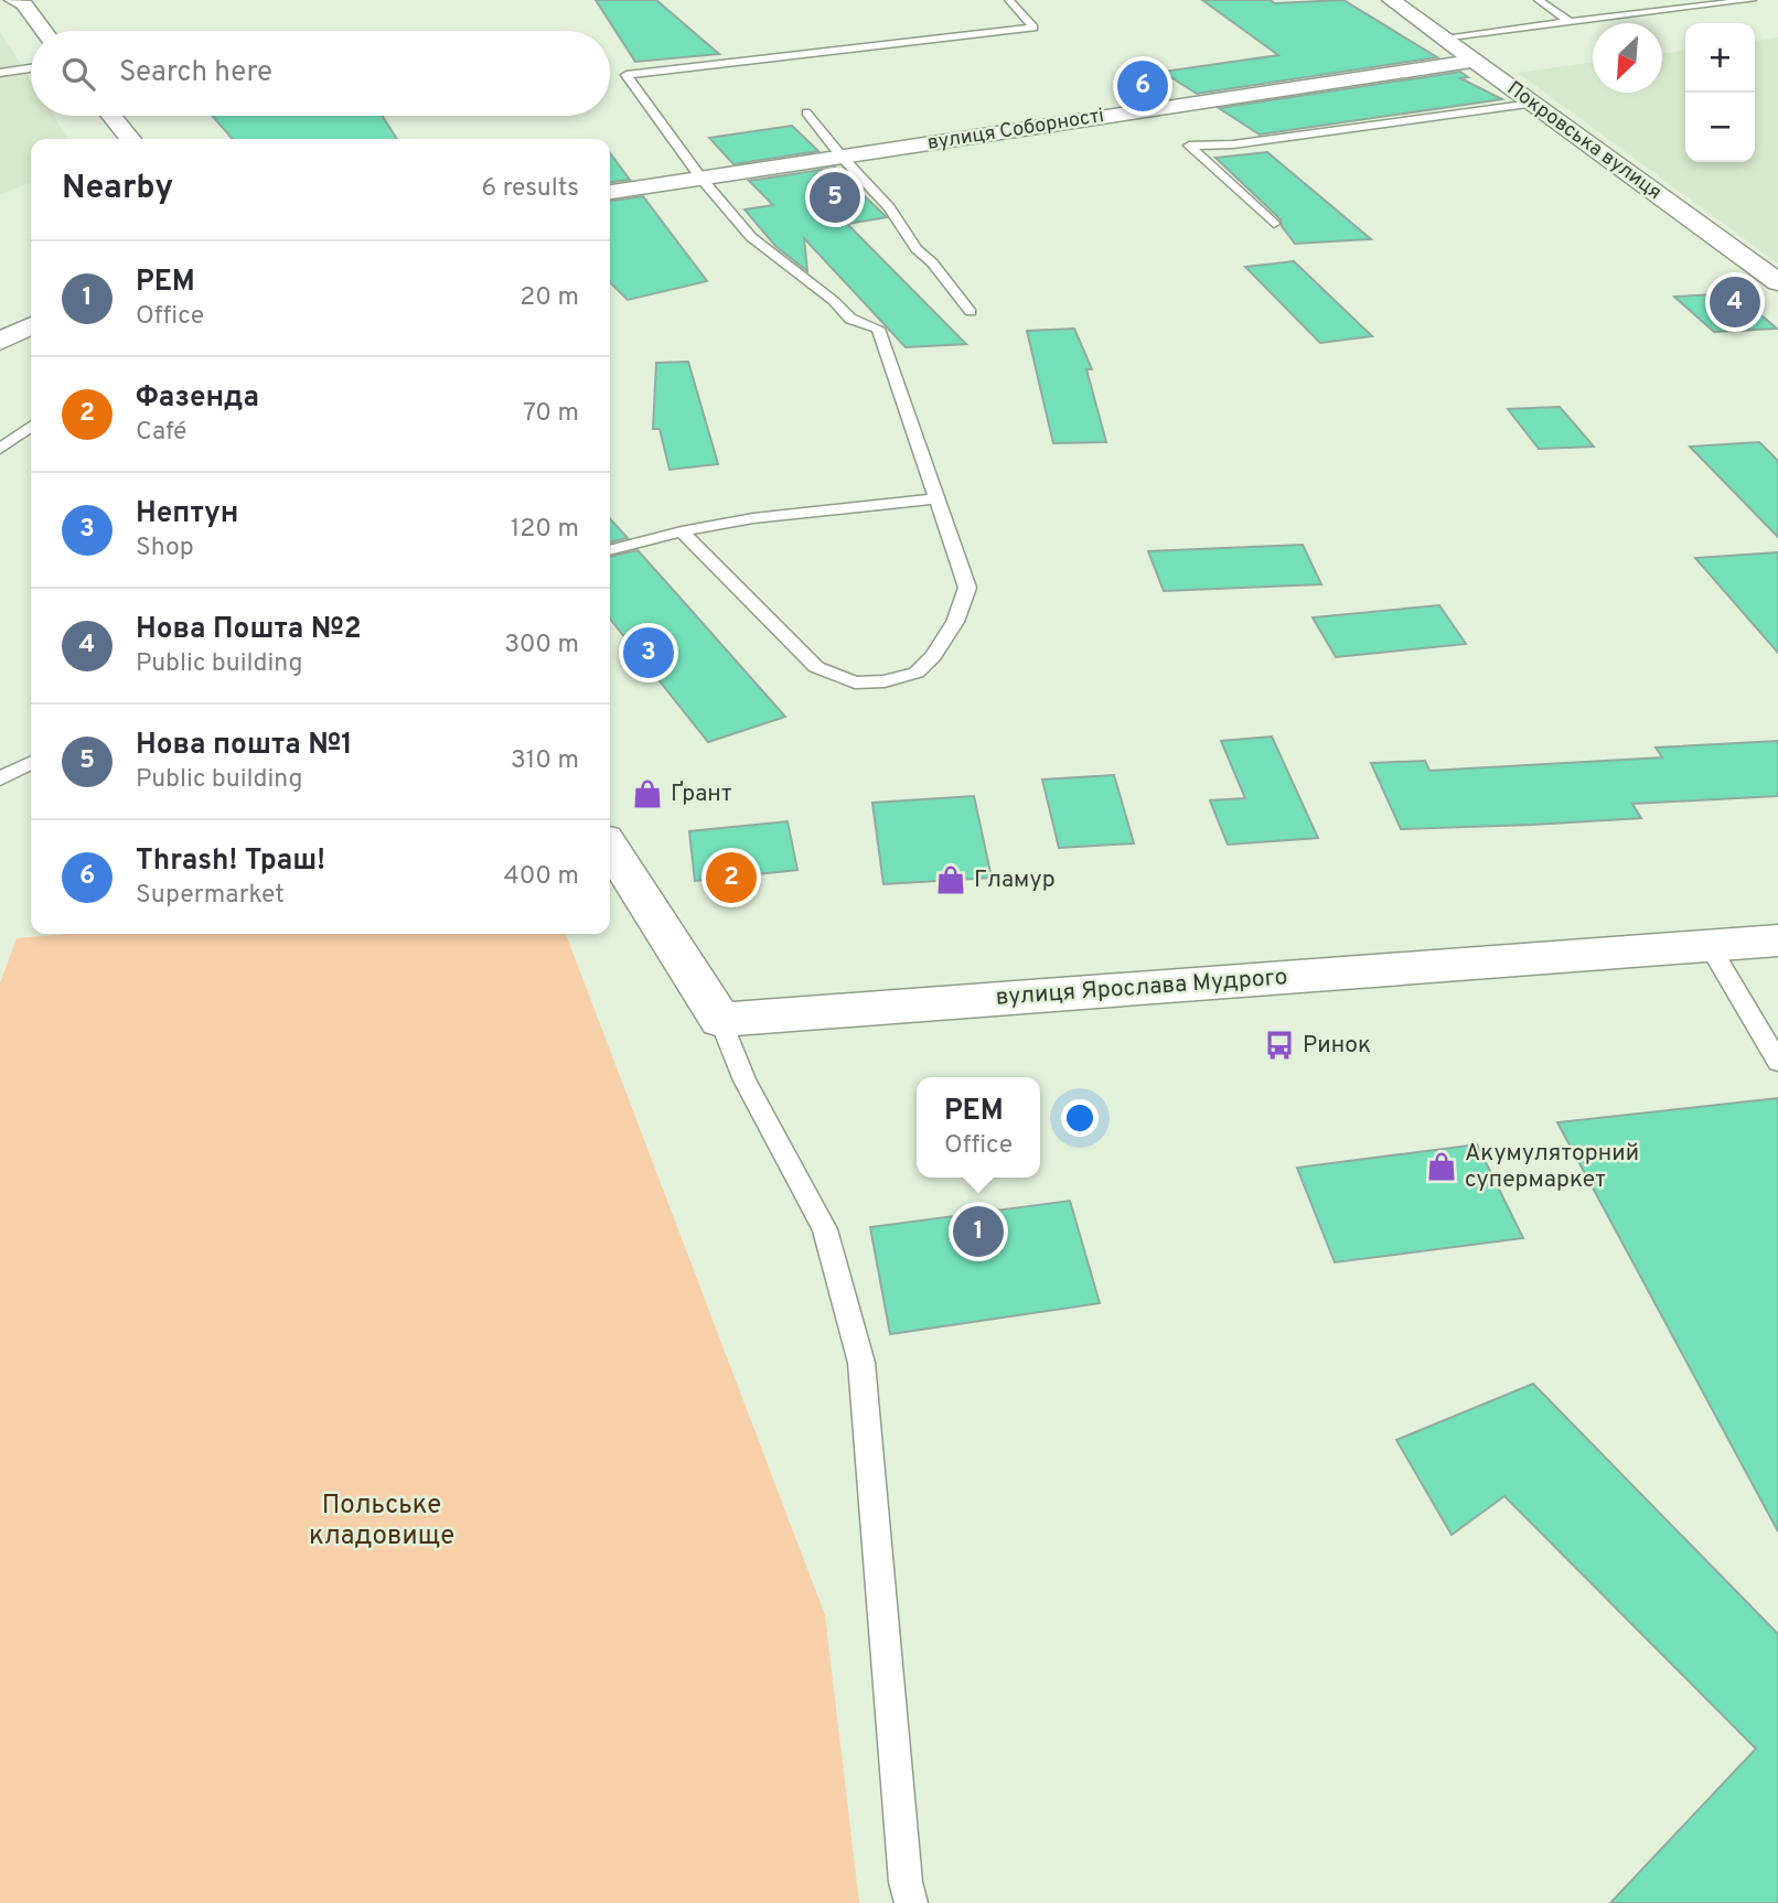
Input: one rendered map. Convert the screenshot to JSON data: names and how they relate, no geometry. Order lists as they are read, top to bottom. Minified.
{"streets":{"main road":["вулиця Соборності","Покровська вулиця","вулиця Ярослава Мудрого"]},"crossings":[["вулиця Соборності","Покровська вулиця"]],"parks":["Польське кладовище"],"places":{"shop":["Ґрант","Гламур","Акумуляторний супермаркет"],"bus stop":["Ринок"]},"north":"bottom left","page":{"map_buttons":["+","−"],"search":"Search here","pins":["6","5","4","3","2","1"],"heading":["Nearby","6 results"],"list":[{"mark":"1","name":"РЕМ","note":"Office","value":"20 m"},{"mark":"2","name":"Фазенда","note":"Café","value":"70 m"},{"mark":"3","name":"Нептун","note":"Shop","value":"120 m"},{"mark":"4","name":"Нова Пошта №2","note":"Public building","value":"300 m"},{"mark":"5","name":"Нова пошта №1","note":"Public building","value":"310 m"},{"mark":"6","name":"Thrash! Траш!","note":"Supermarket","value":"400 m"}],"popup":["РЕМ","Office"]}}
